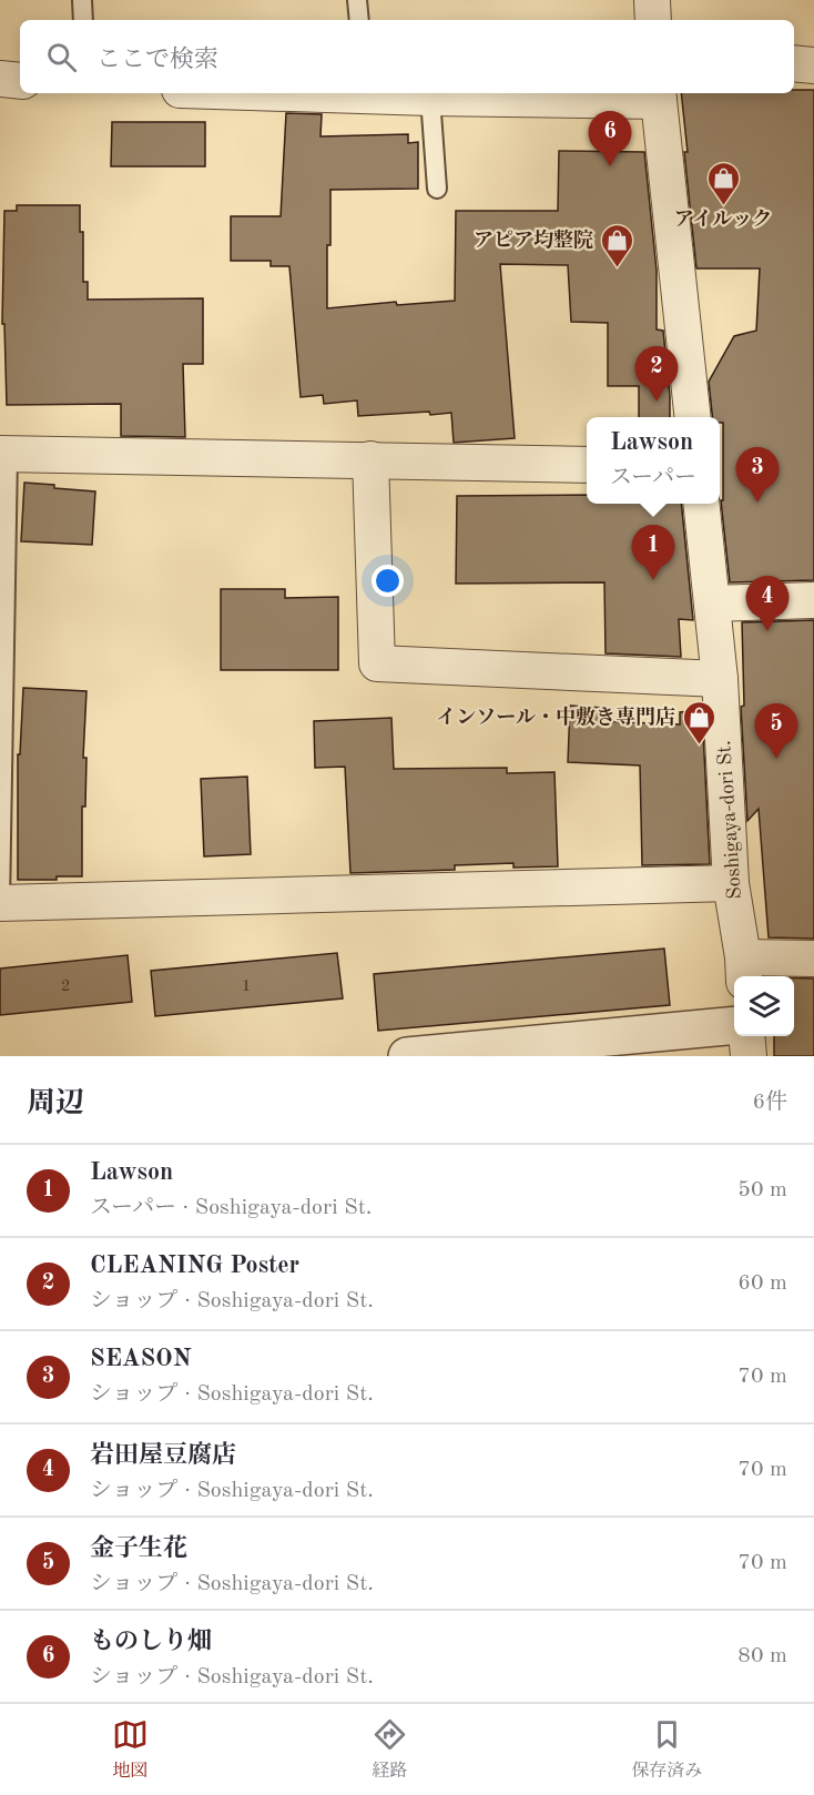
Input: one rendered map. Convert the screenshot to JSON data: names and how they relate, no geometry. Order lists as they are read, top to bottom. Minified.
{"streets":{"street":["Soshigaya-dori St."]},"places":{"shop":["アイルック","アピア均整院","インソール・中敷き専門店"]},"house_numbers":["2","1"],"page":{"search":"ここで検索","pins":["6","2","3","1","4","5"],"popup":["Lawson","スーパー"],"heading":["周辺","6件"],"list":[{"mark":"1","name":"Lawson","note":"スーパー · Soshigaya-dori St.","value":"50 m"},{"mark":"2","name":"CLEANING Poster","note":"ショップ · Soshigaya-dori St.","value":"60 m"},{"mark":"3","name":"SEASON","note":"ショップ · Soshigaya-dori St.","value":"70 m"},{"mark":"4","name":"岩田屋豆腐店","note":"ショップ · Soshigaya-dori St.","value":"70 m"},{"mark":"5","name":"金子生花","note":"ショップ · Soshigaya-dori St.","value":"70 m"},{"mark":"6","name":"ものしり畑","note":"ショップ · Soshigaya-dori St.","value":"80 m"}],"nav":["地図","経路","保存済み"]}}
